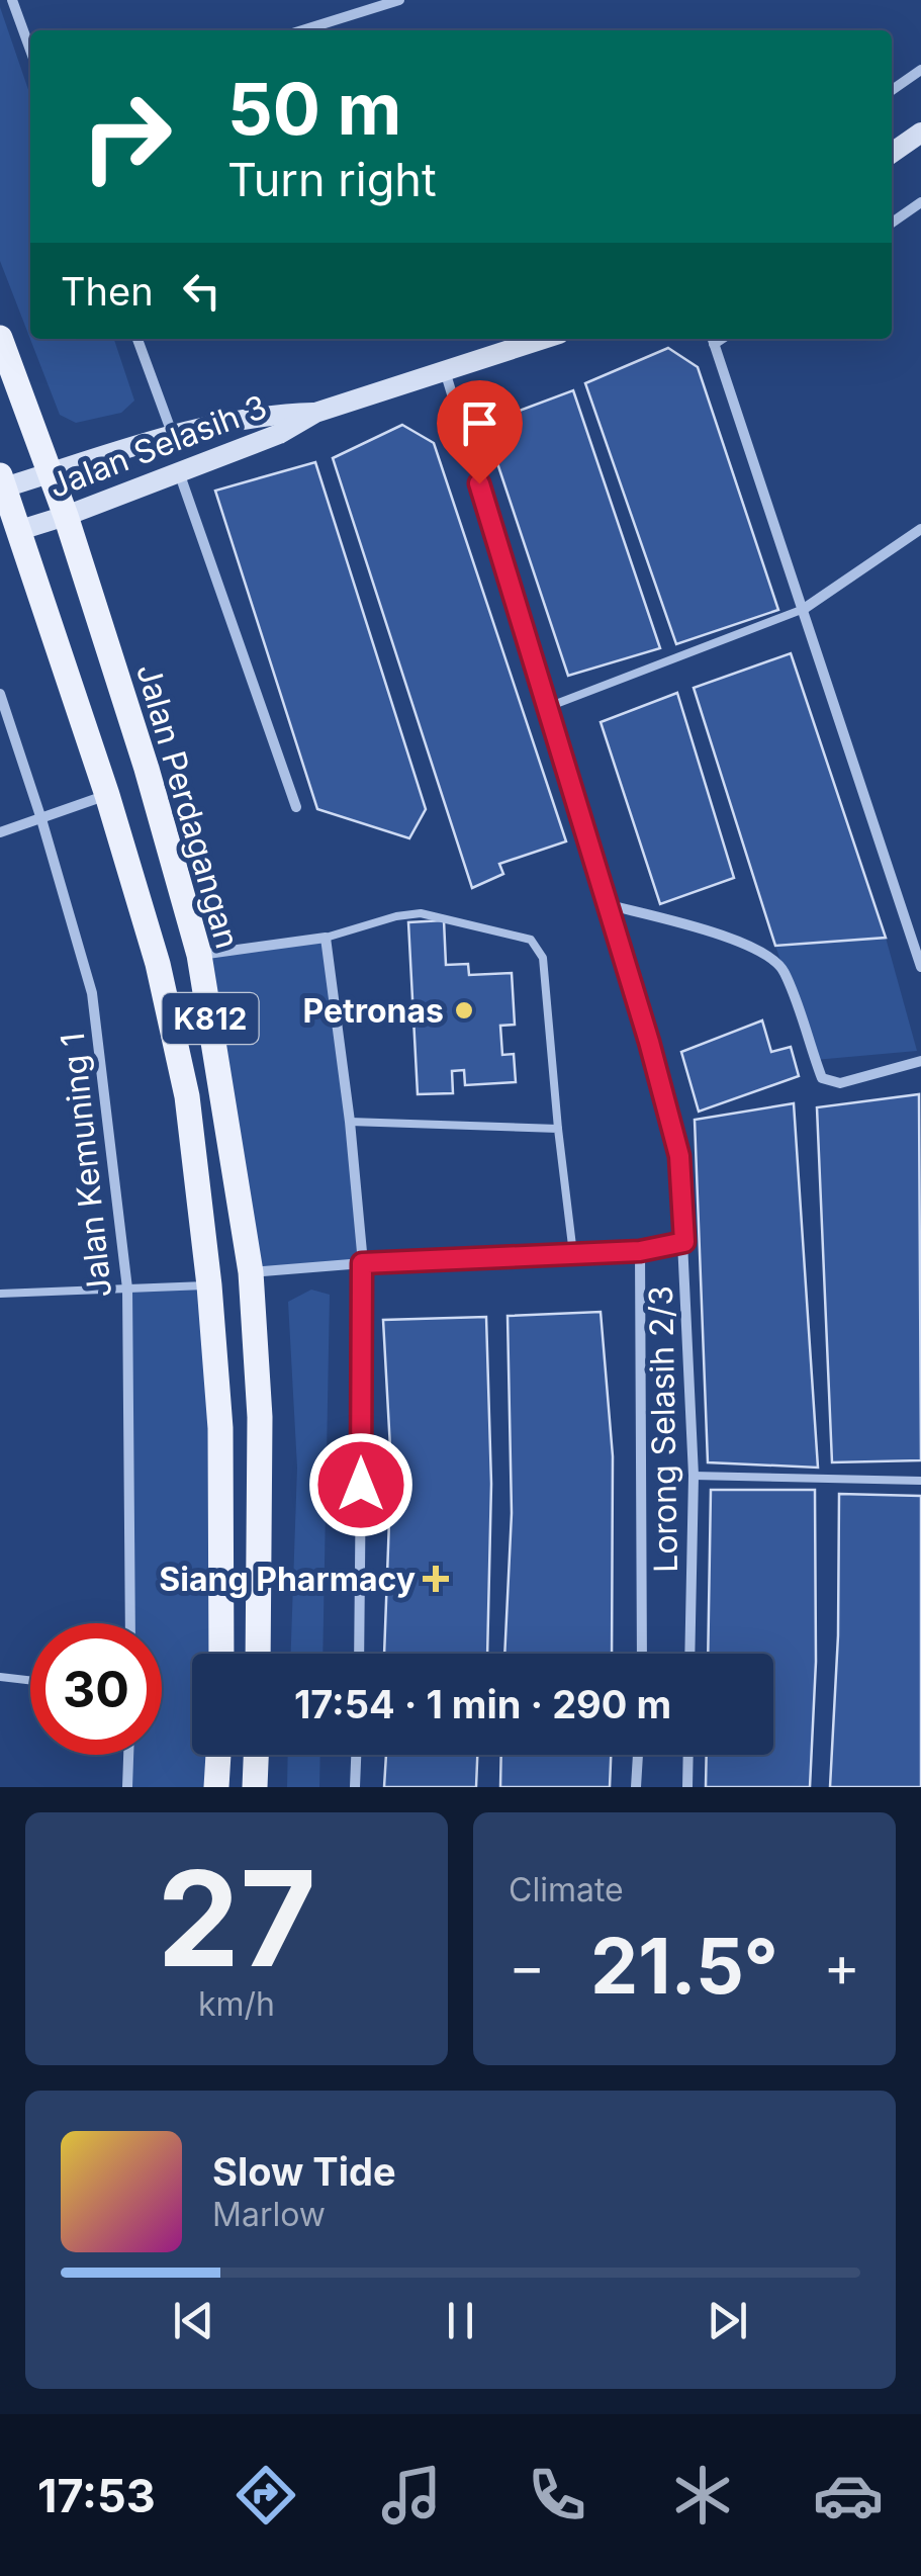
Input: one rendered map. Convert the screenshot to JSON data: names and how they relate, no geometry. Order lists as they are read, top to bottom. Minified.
{"streets":{"main road":["Jalan Perdagangan","K812"],"street":["Jalan Selasih 3","Jalan Kemuning 1","Lorong Selasih 2/3"]},"crossings":[["Jalan Selasih 3","Jalan Perdagangan"],["Jalan Selasih 3","K812"],["Jalan Selasih 3","Lorong Selasih 2/3"]],"places":{"other":["Petronas"],"health":["Siang Pharmacy"]},"page":{"turn":["50 m","Turn right"],"then":"Then","limit":"30","trip":"17:54 · 1 min · 290 m","tile":[["27","km/h"],"Climate"],"heat":["−","21.5°","+"],"song":["Slow Tide","Marlow"],"tabs":"17:53"}}
